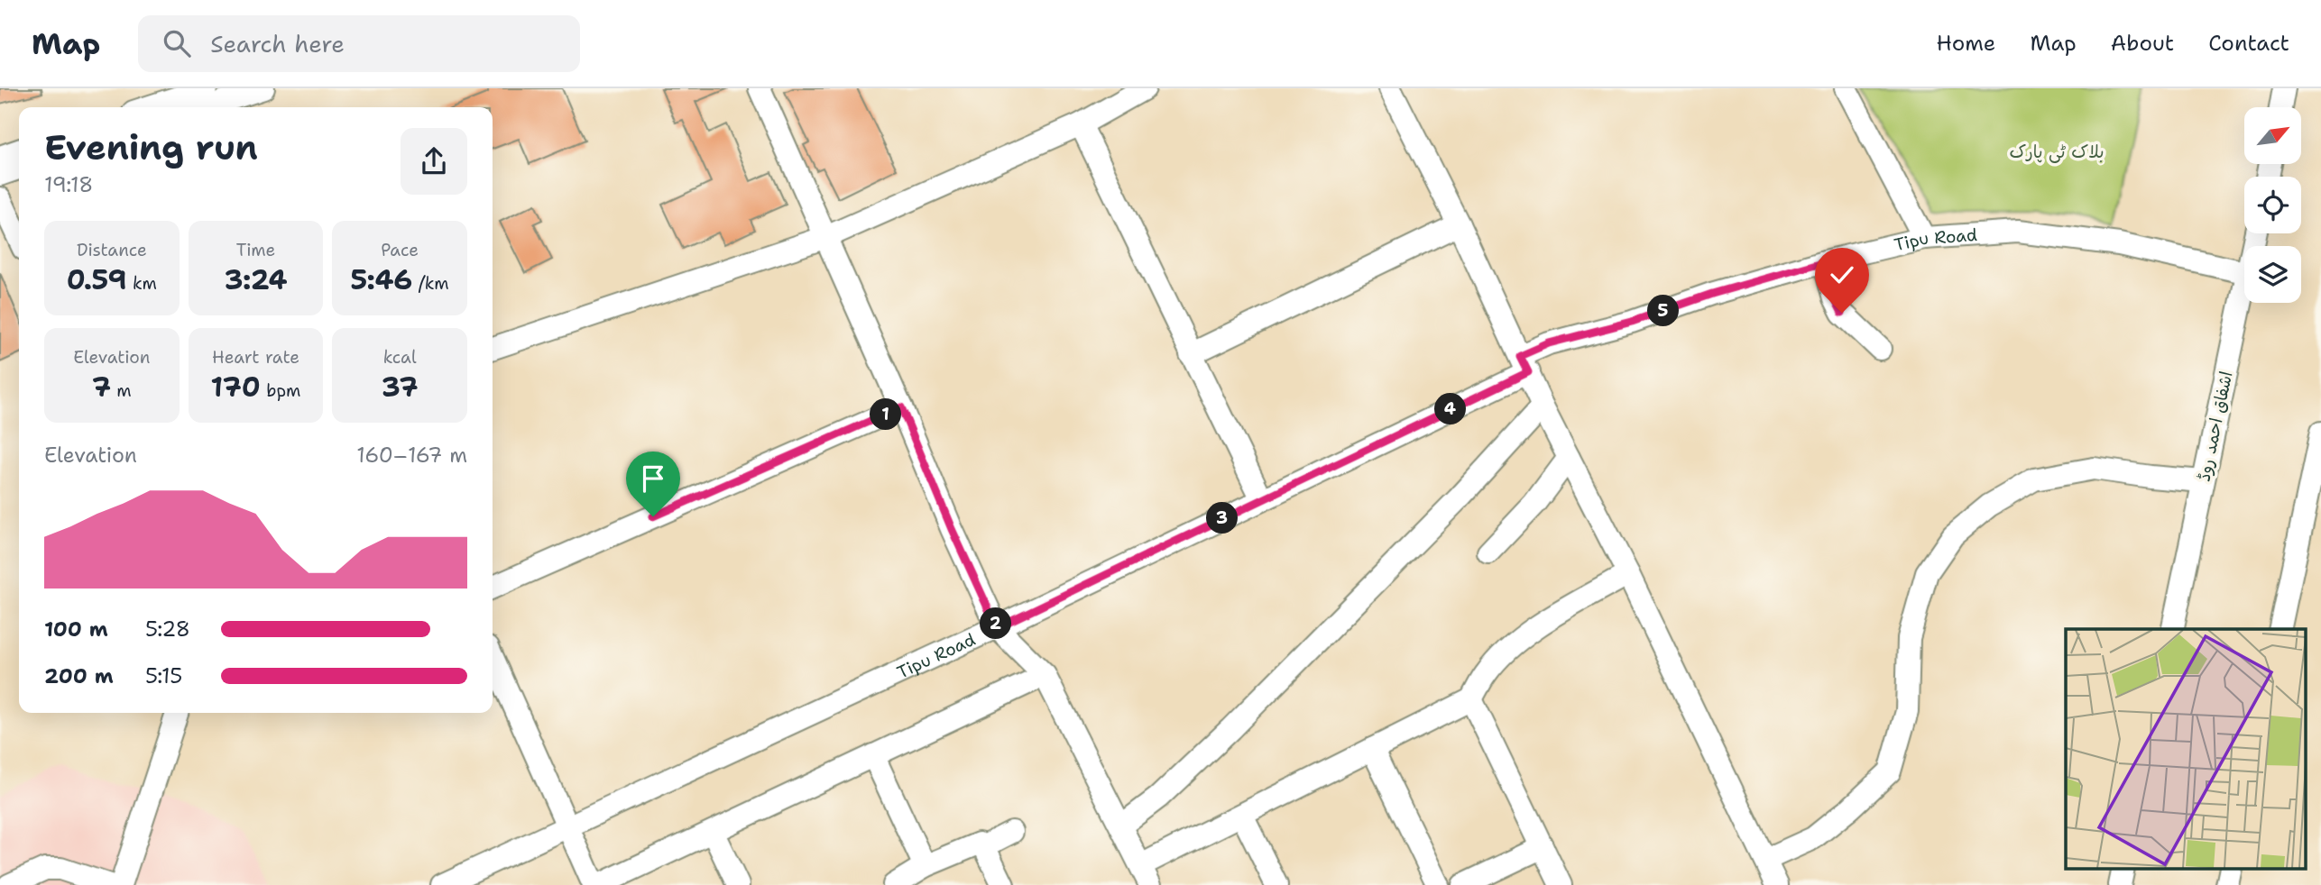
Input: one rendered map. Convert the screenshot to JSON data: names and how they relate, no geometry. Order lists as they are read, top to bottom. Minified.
{"streets":{"street":["Tipu Road","اشفاق احمد روڈ"]},"parks":["بلاک ٹی پارک"],"north":"top right","page":{"header":"Map","search":"Search here","nav":["Home","Map","About","Contact"],"heading":["Evening run","19:18"],"stats":[["Distance","0.59 km"],["Time","3:24"],["Pace","5:46 /km"],["Elevation","7 m"],["Heart rate","170 bpm"],["kcal","37"]],"pins":["5","4","1","3","2"],"chart":["Elevation","160–167 m"],"list":[{"name":"100 m","note":"5:28"},{"name":"200 m","note":"5:15"}]}}
